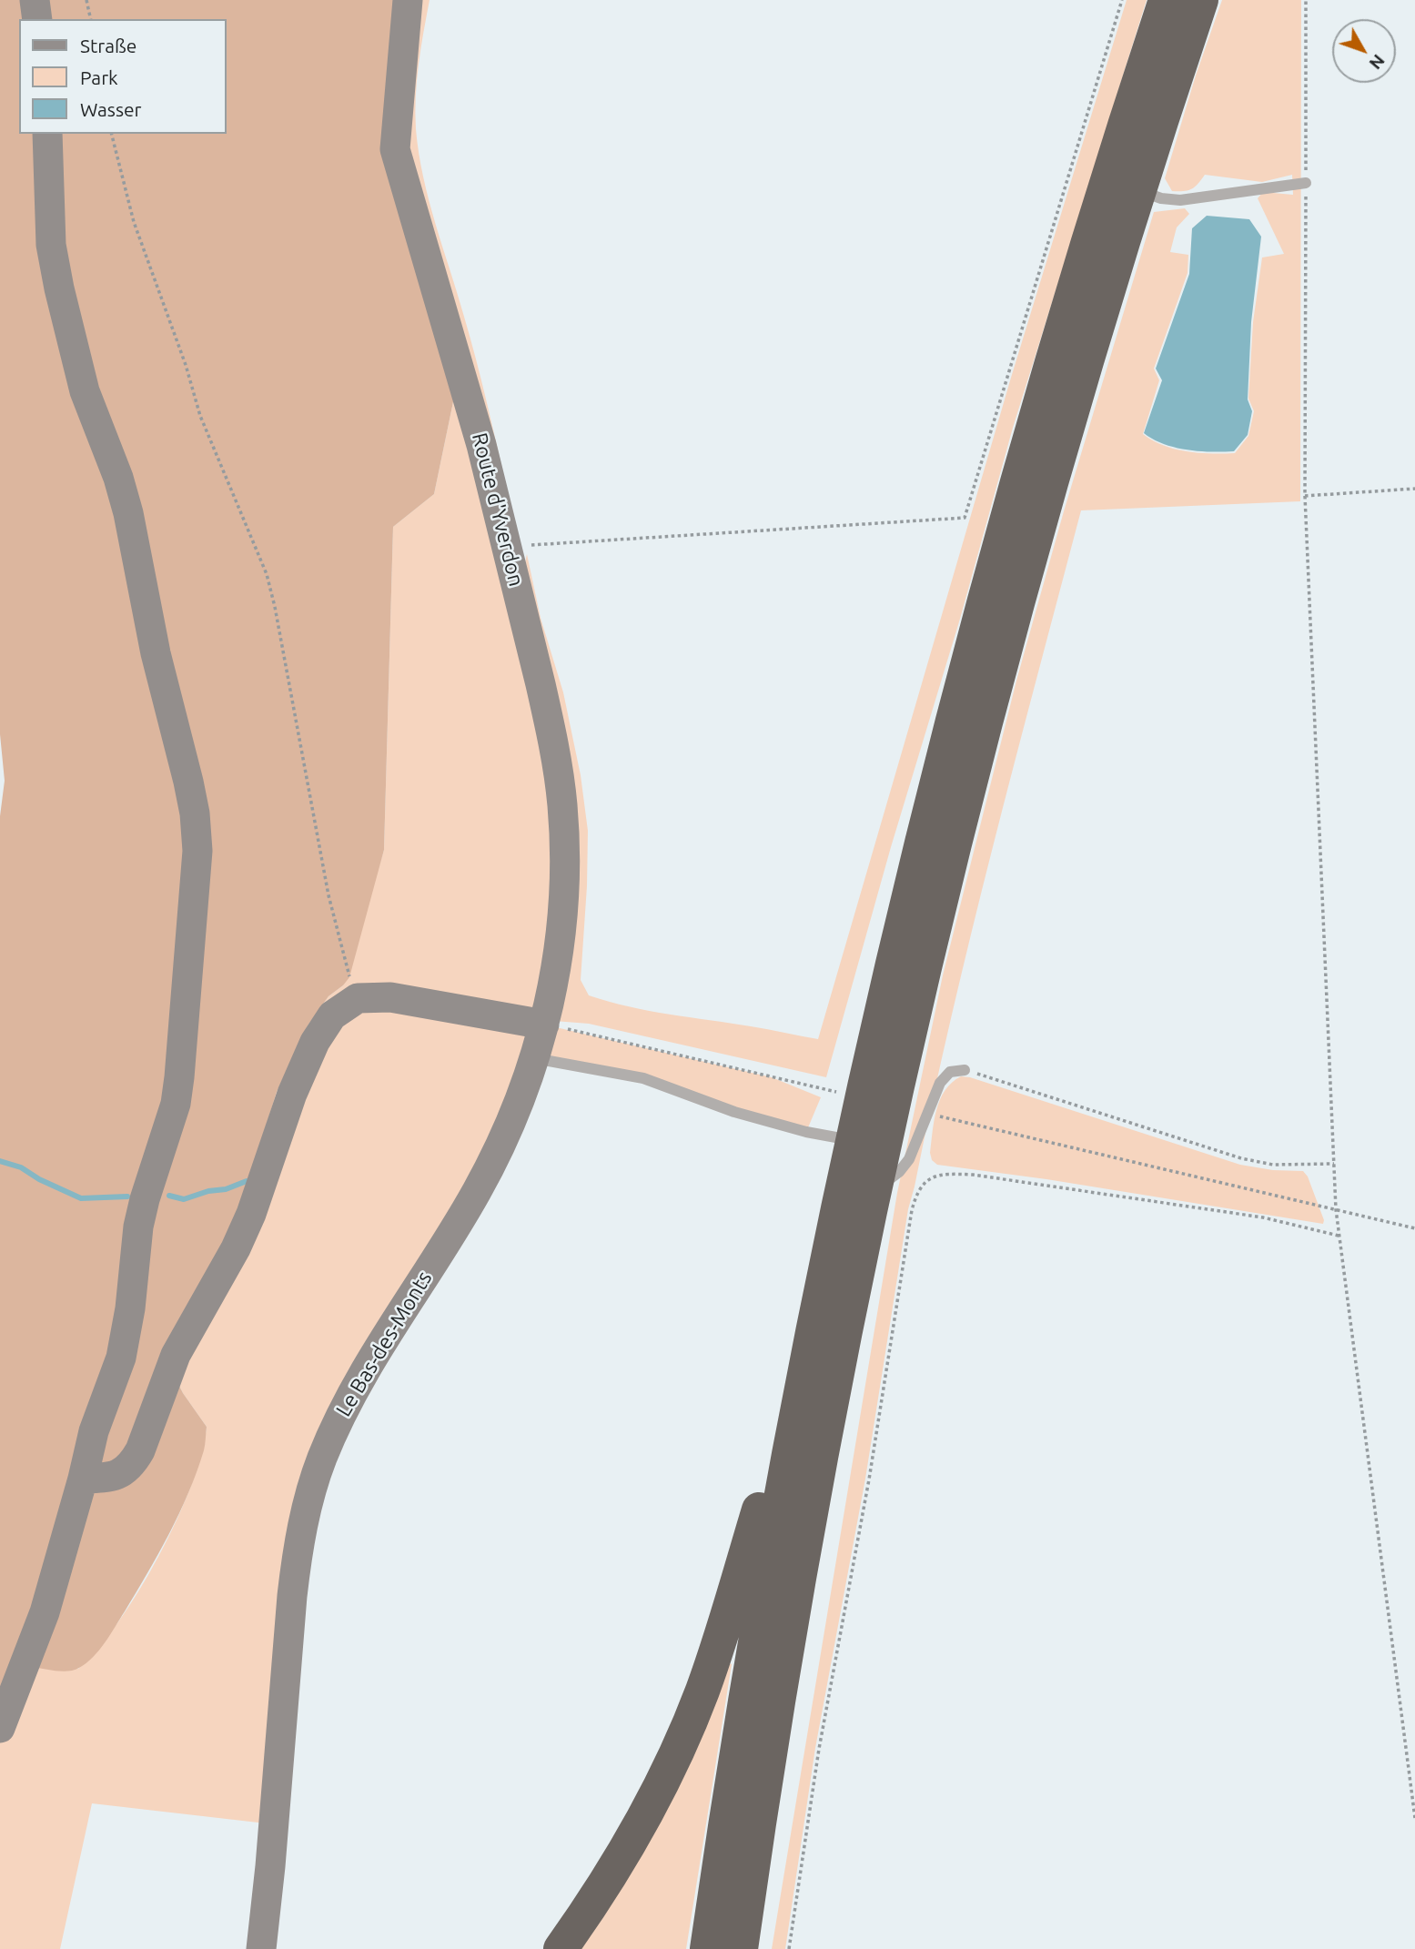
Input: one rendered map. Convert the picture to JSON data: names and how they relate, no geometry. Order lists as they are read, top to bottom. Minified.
{"streets":{"street":["Route d'Yverdon","Le Bas-des-Monts"]},"crossings":[["Route d'Yverdon","Le Bas-des-Monts"]],"legend":["Straße","Park","Wasser"],"north":"bottom right"}
